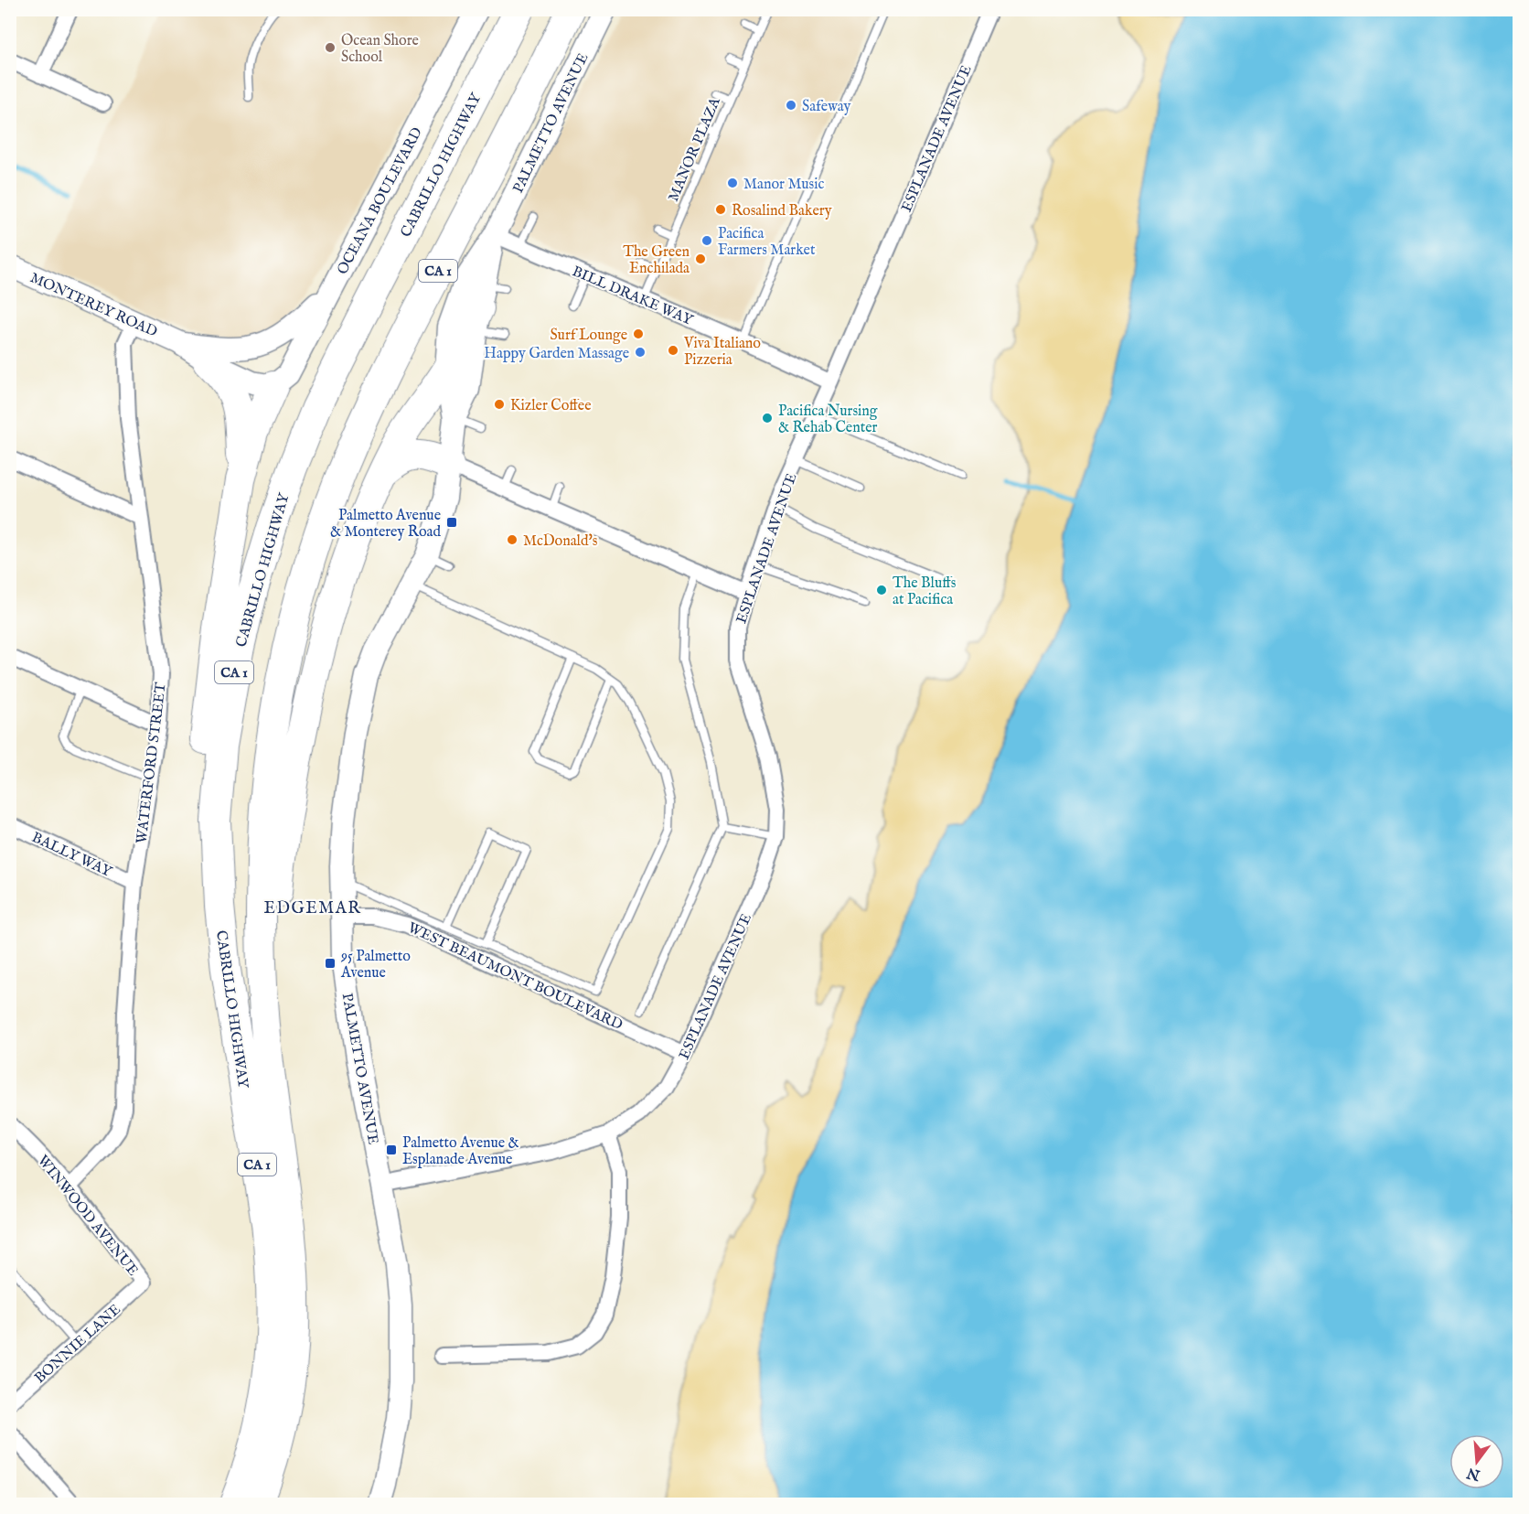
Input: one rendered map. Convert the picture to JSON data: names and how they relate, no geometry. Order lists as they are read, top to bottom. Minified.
{"streets":{"highway":["CABRILLO HIGHWAY","CA 1"],"street":["PALMETTO AVENUE","ESPLANADE AVENUE","OCEANA BOULEVARD","BILL DRAKE WAY","MONTEREY ROAD","WATERFORD STREET","BALLY WAY","WEST BEAUMONT BOULEVARD","WINWOOD AVENUE","BONNIE LANE"],"lane":["MANOR PLAZA"]},"crossings":[["PALMETTO AVENUE","ESPLANADE AVENUE"],["PALMETTO AVENUE","BILL DRAKE WAY"],["PALMETTO AVENUE","WEST BEAUMONT BOULEVARD"],["ESPLANADE AVENUE","BILL DRAKE WAY"],["ESPLANADE AVENUE","WEST BEAUMONT BOULEVARD"],["MANOR PLAZA","BILL DRAKE WAY"],["OCEANA BOULEVARD","MONTEREY ROAD"],["MONTEREY ROAD","WATERFORD STREET"],["WATERFORD STREET","BALLY WAY"],["WATERFORD STREET","WINWOOD AVENUE"],["WINWOOD AVENUE","BONNIE LANE"]],"districts":["EDGEMAR"],"places":{"other":["Ocean Shore School","Safeway","Manor Music","Rosalind Bakery","Pacifica Farmers Market","The Green Enchilada","Surf Lounge","Viva Italiano Pizzeria","Happy Garden Massage","Kizler Coffee","Pacifica Nursing & Rehab Center","McDonald's","The Bluffs at Pacifica"],"transit":["Palmetto Avenue & Monterey Road","95 Palmetto Avenue","Palmetto Avenue & Esplanade Avenue"]},"north":"bottom"}
